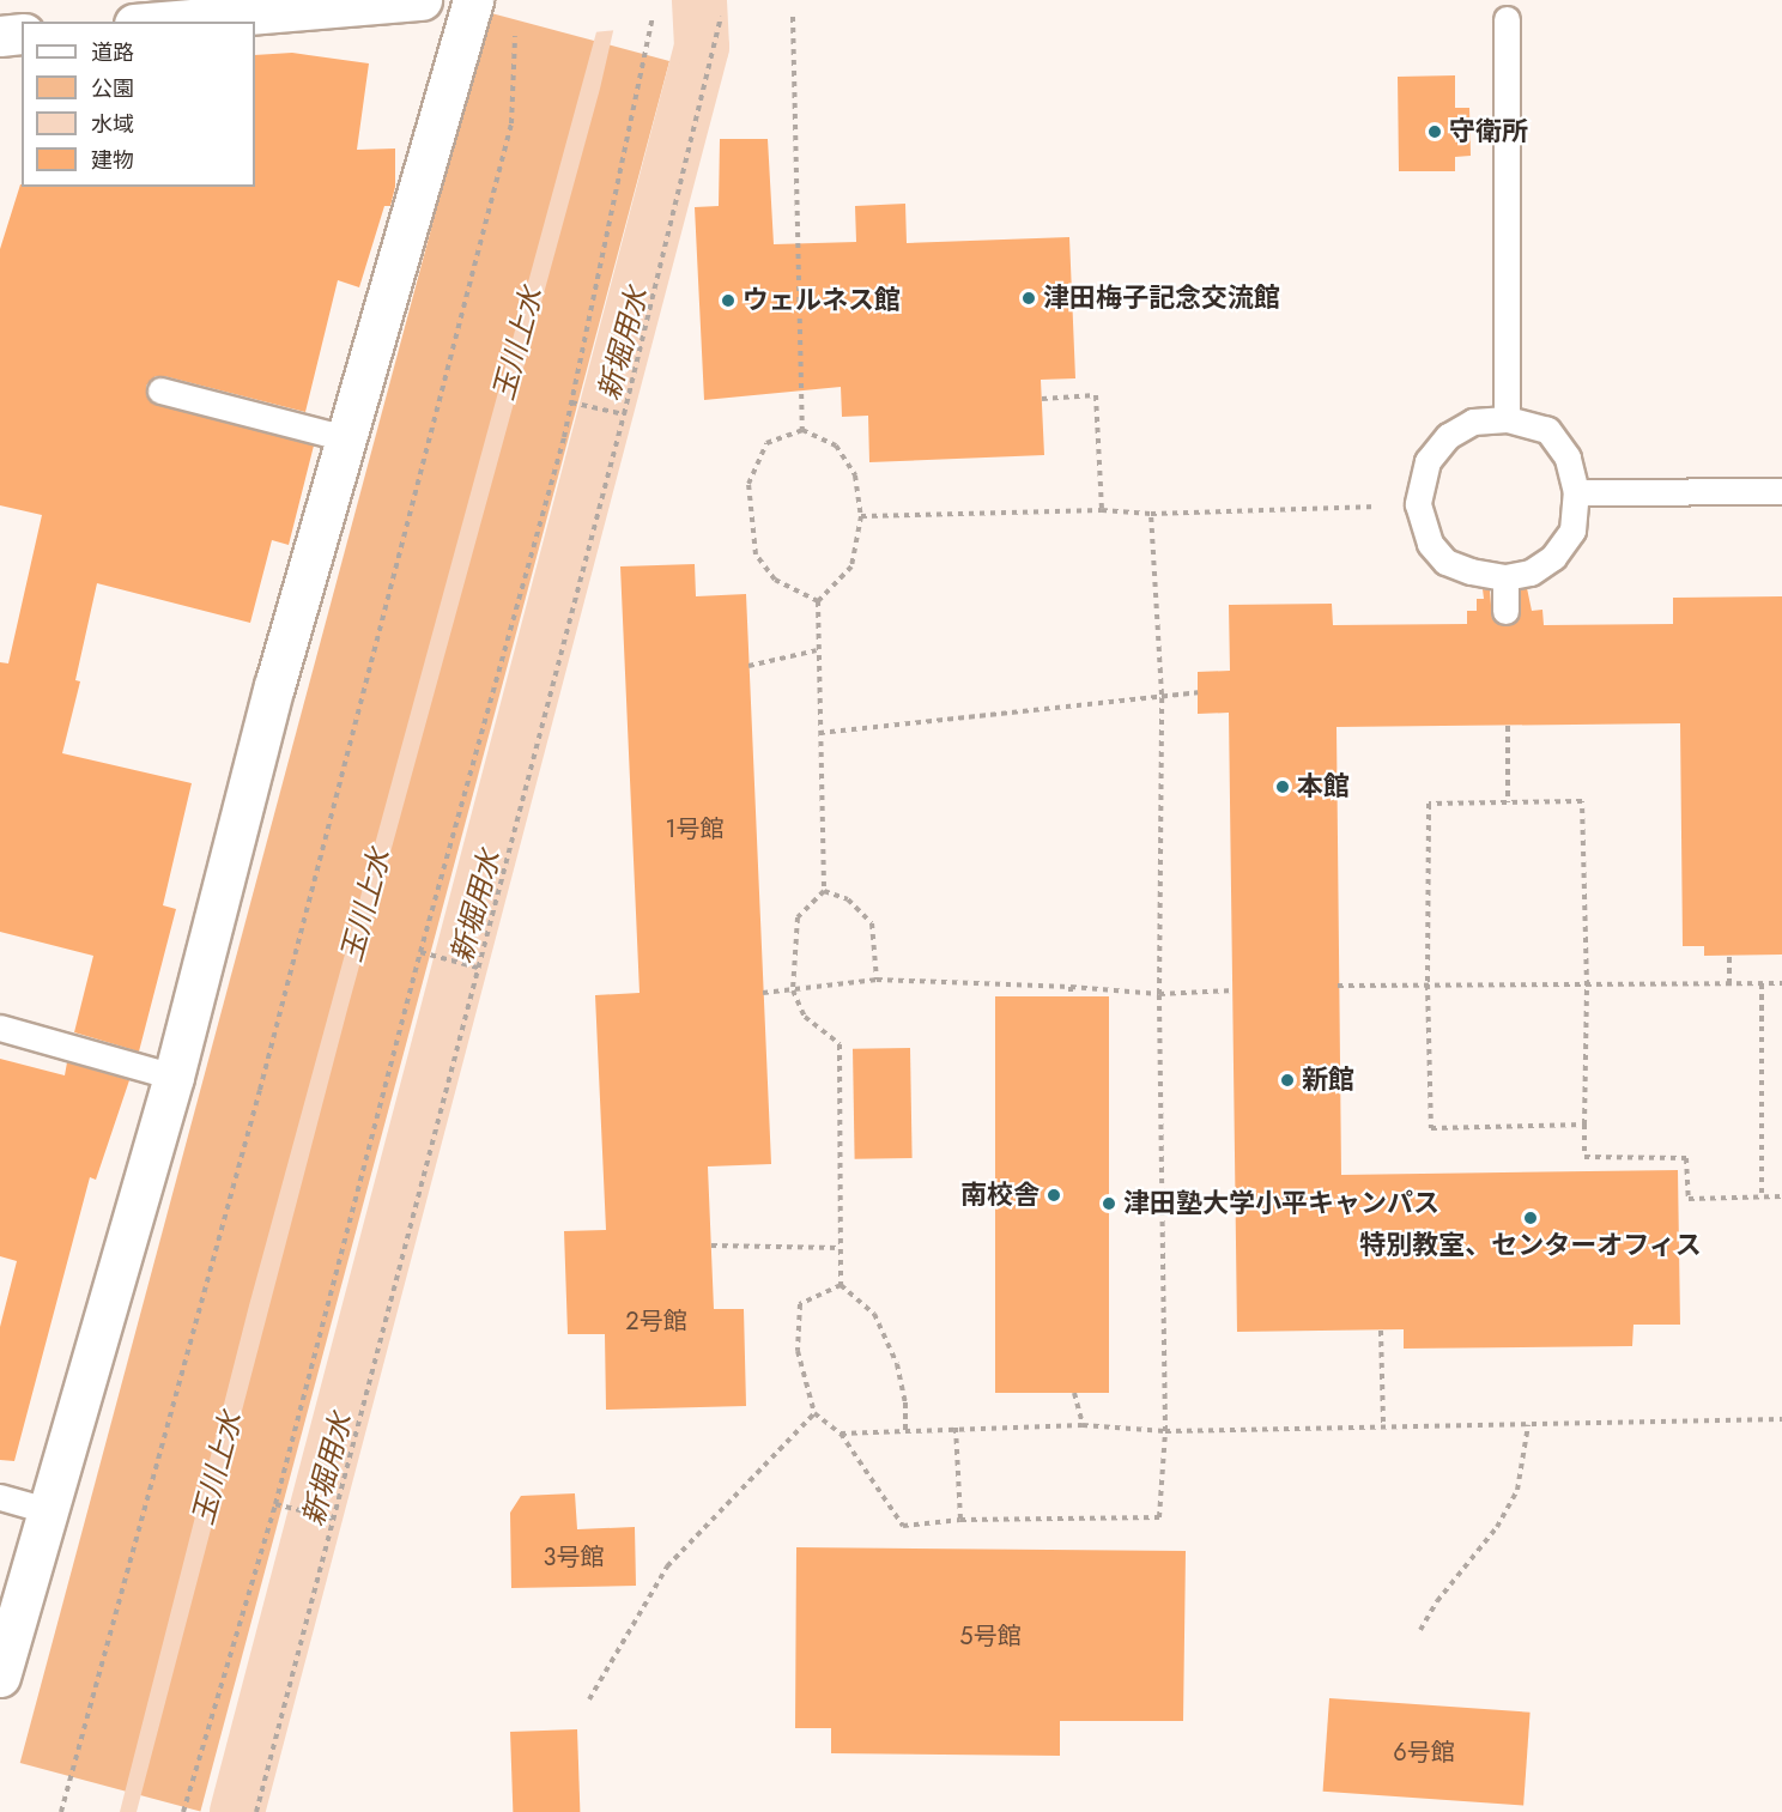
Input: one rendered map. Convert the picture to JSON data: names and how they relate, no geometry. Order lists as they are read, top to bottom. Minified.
{"water":["玉川上水","新堀用水"],"places":["守衛所","津田梅子記念交流館","ウェルネス館","本館","新館","南校舎","津田塾大学小平キャンパス","特別教室、センターオフィス"],"house_numbers":["1号館","2号館","3号館","5号館","6号館"],"legend":["道路","公園","水域","建物"]}
